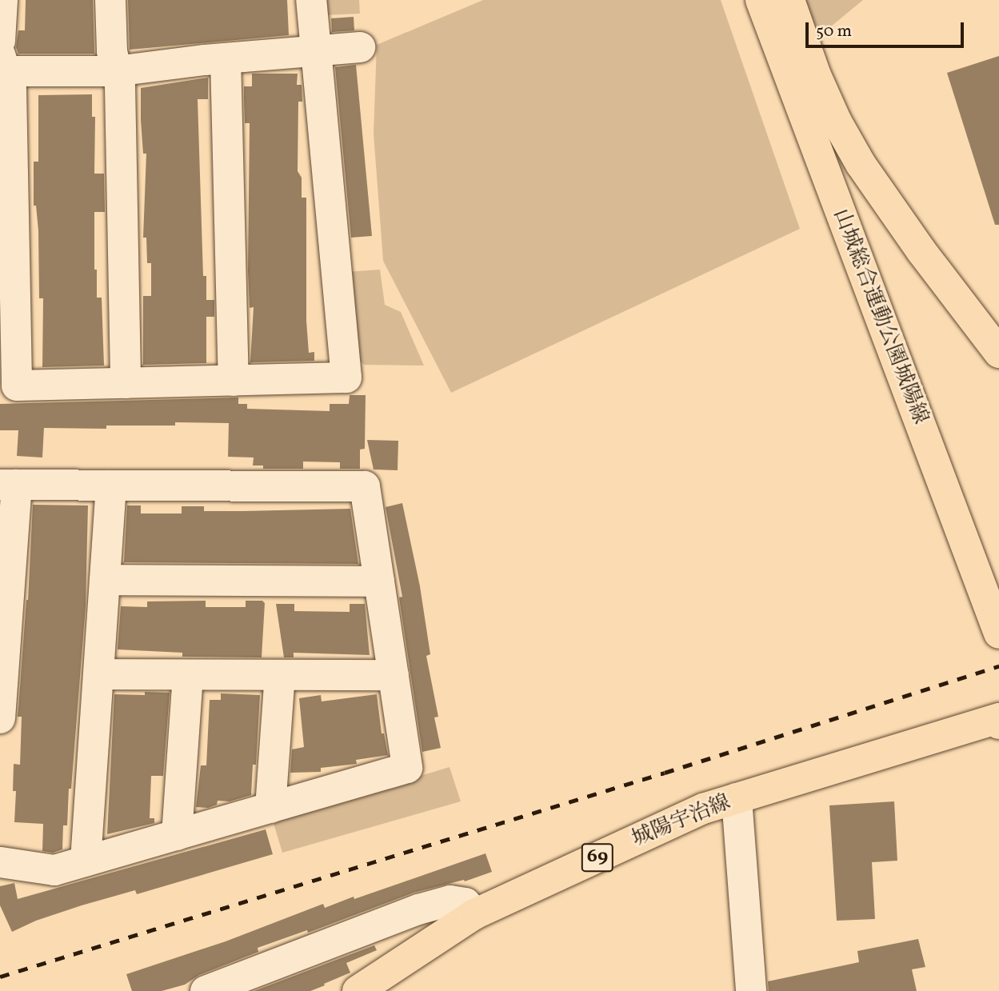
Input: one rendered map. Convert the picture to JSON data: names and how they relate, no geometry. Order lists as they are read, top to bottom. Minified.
{"streets":{"main road":["山城総合運動公園城陽線","城陽宇治線","69"]},"scale_bar":"50 m"}
